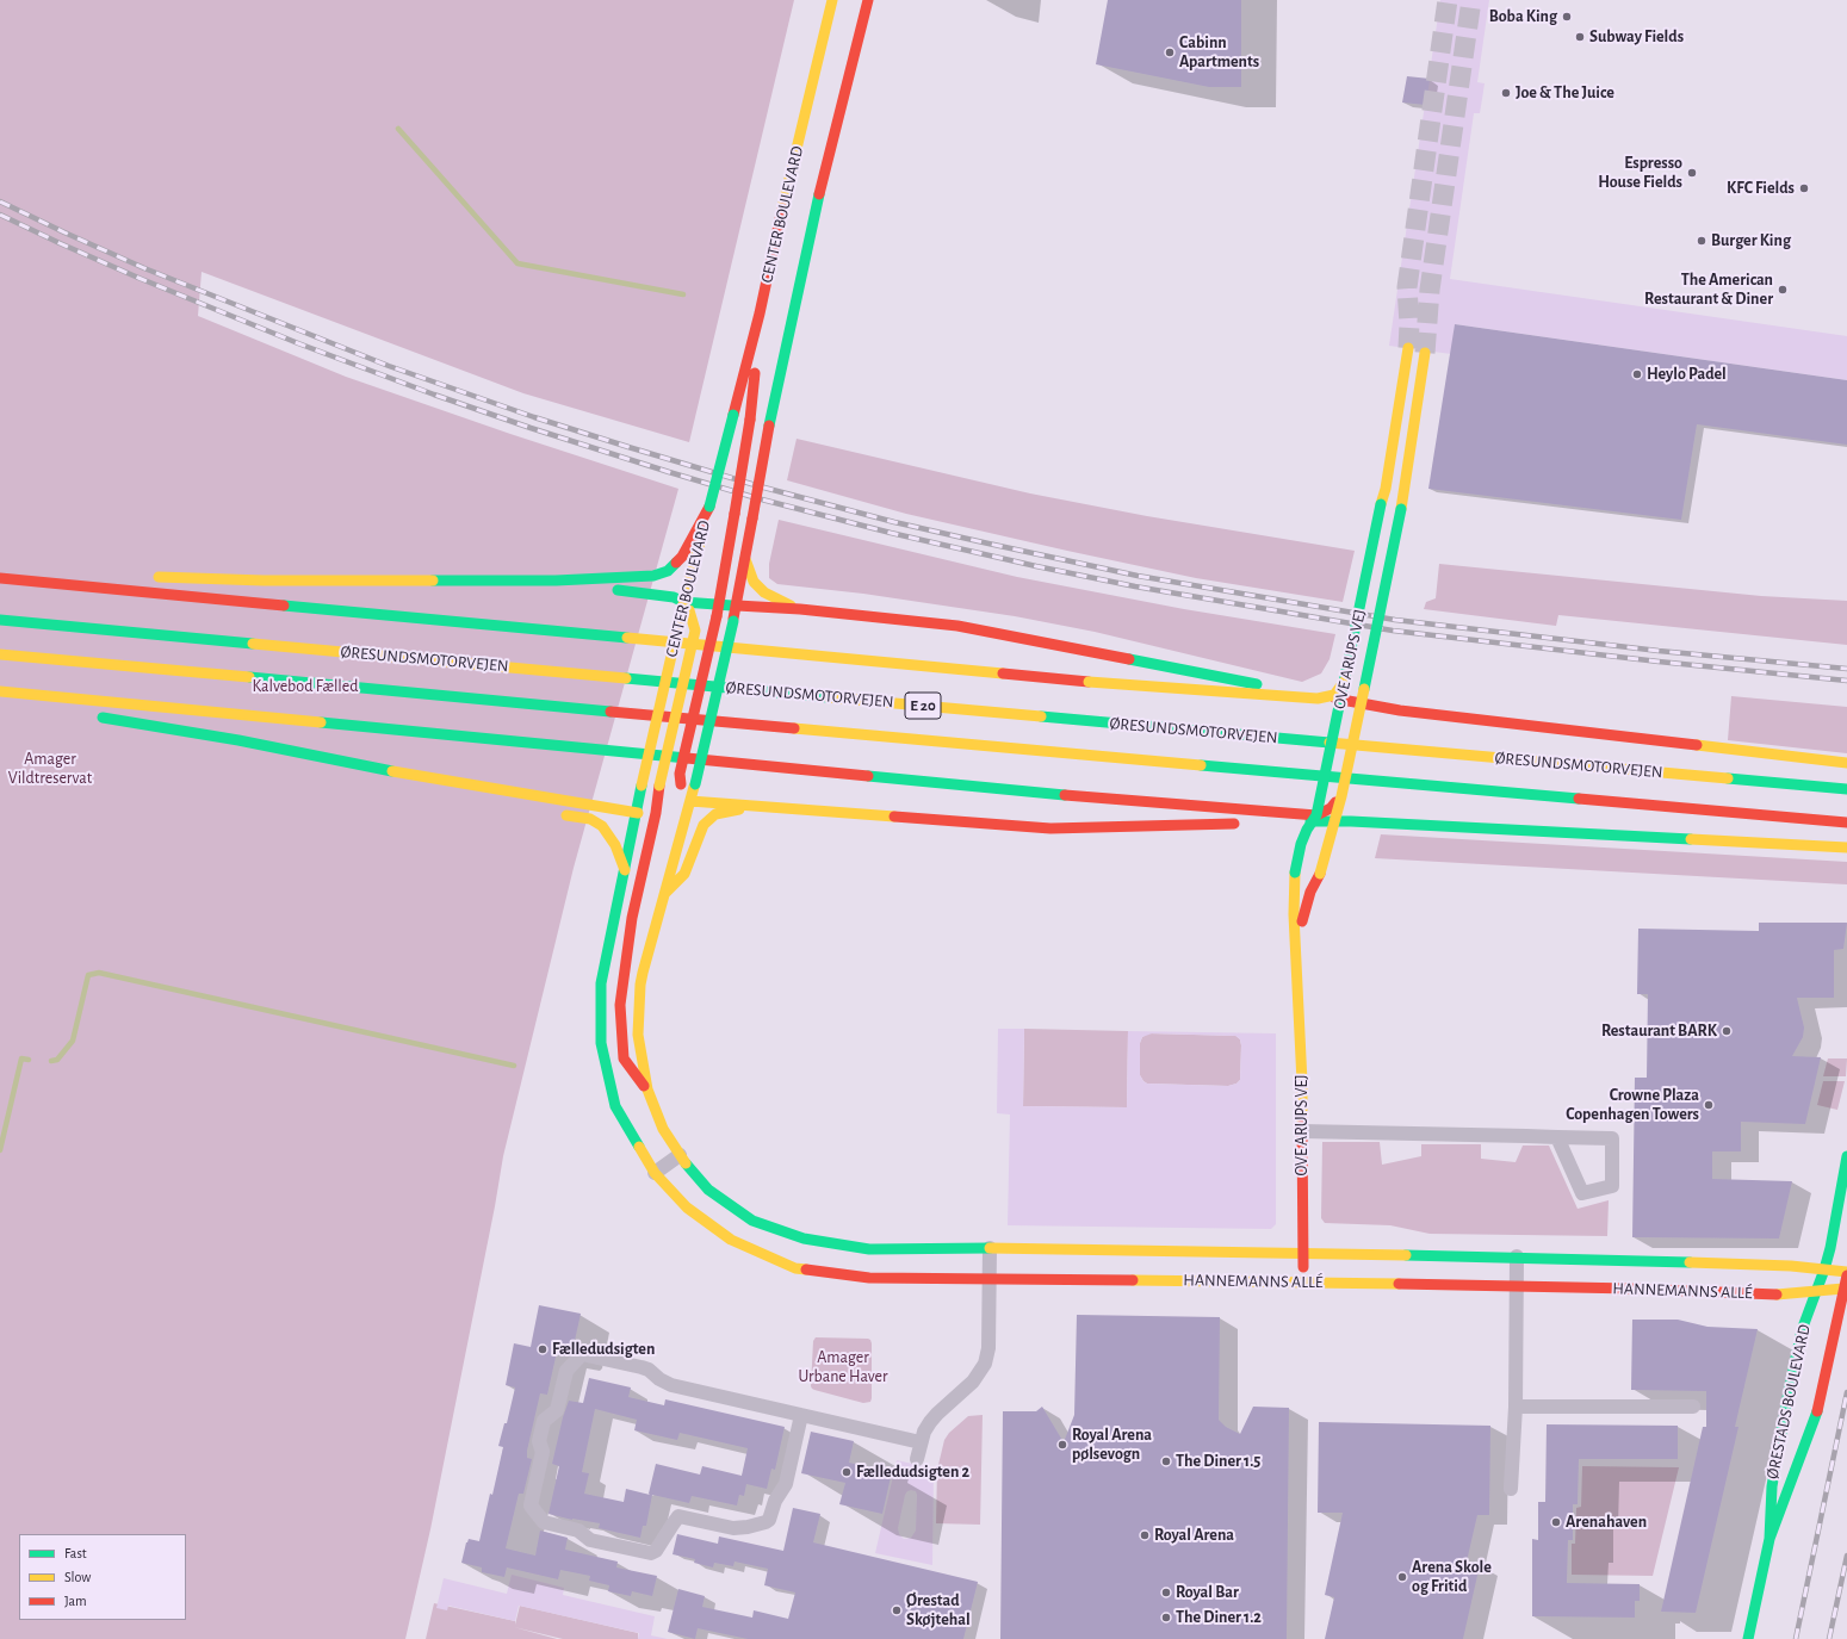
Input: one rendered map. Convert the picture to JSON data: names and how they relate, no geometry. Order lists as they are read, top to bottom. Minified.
{"streets":{"main road":["CENTER BOULEVARD","ØRESUNDSMOTORVEJEN","OVE ARUPS VEJ","E 20","HANNEMANNS ALLÉ","ØRESTADS BOULEVARD"]},"crossings":[["CENTER BOULEVARD","HANNEMANNS ALLÉ"],["OVE ARUPS VEJ","HANNEMANNS ALLÉ"],["HANNEMANNS ALLÉ","ØRESTADS BOULEVARD"]],"parks":["Kalvebod Fælled","Amager Vildtreservat","Amager Urbane Haver"],"places":["Boba King","Subway Fields","Cabinn Apartments","Joe & The Juice","Espresso House Fields","KFC Fields","Burger King","The American Restaurant & Diner","Heylo Padel","Restaurant BARK","Crowne Plaza Copenhagen Towers","Fælledudsigten","Royal Arena pølsevogn","The Diner 1.5","Fælledudsigten 2","Arenahaven","Royal Arena","Arena Skole og Fritid","Royal Bar","Ørestad Skøjtehal","The Diner 1.2"],"legend":["Fast","Slow","Jam"]}
